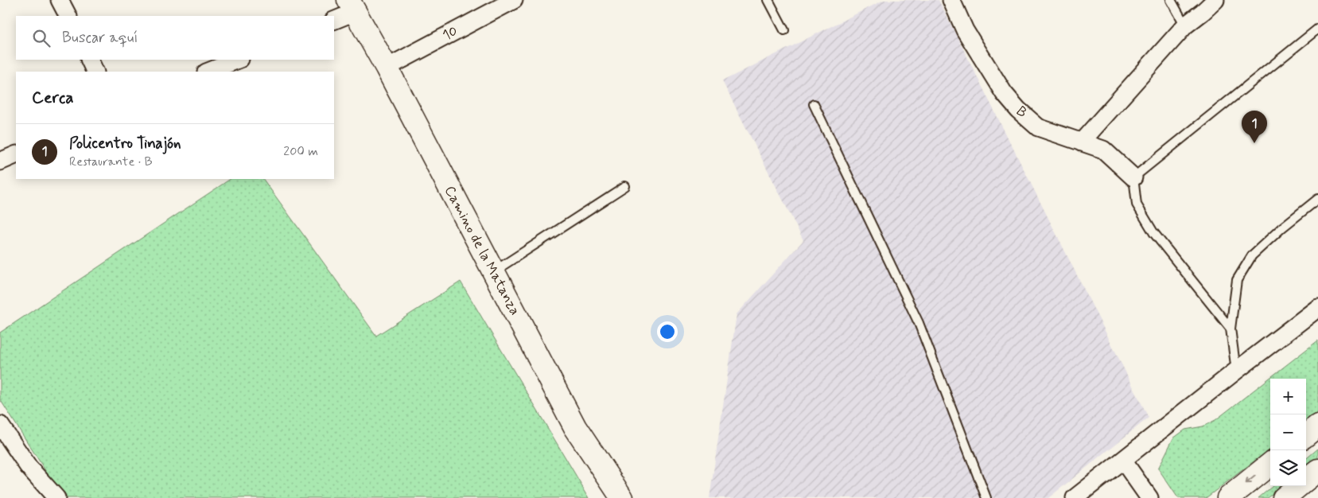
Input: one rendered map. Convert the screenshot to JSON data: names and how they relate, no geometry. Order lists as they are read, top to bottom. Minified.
{"streets":{"main road":["Camino de la Matanza"],"street":["10","B"]},"crossings":[["10","Camino de la Matanza"]],"page":{"search":"Buscar aquí","heading":"Cerca","pins":"1","list":[{"mark":"1","name":"Policentro Tinajón","note":"Restaurante · B","value":"200 m"}],"map_buttons":["+","−"]}}
